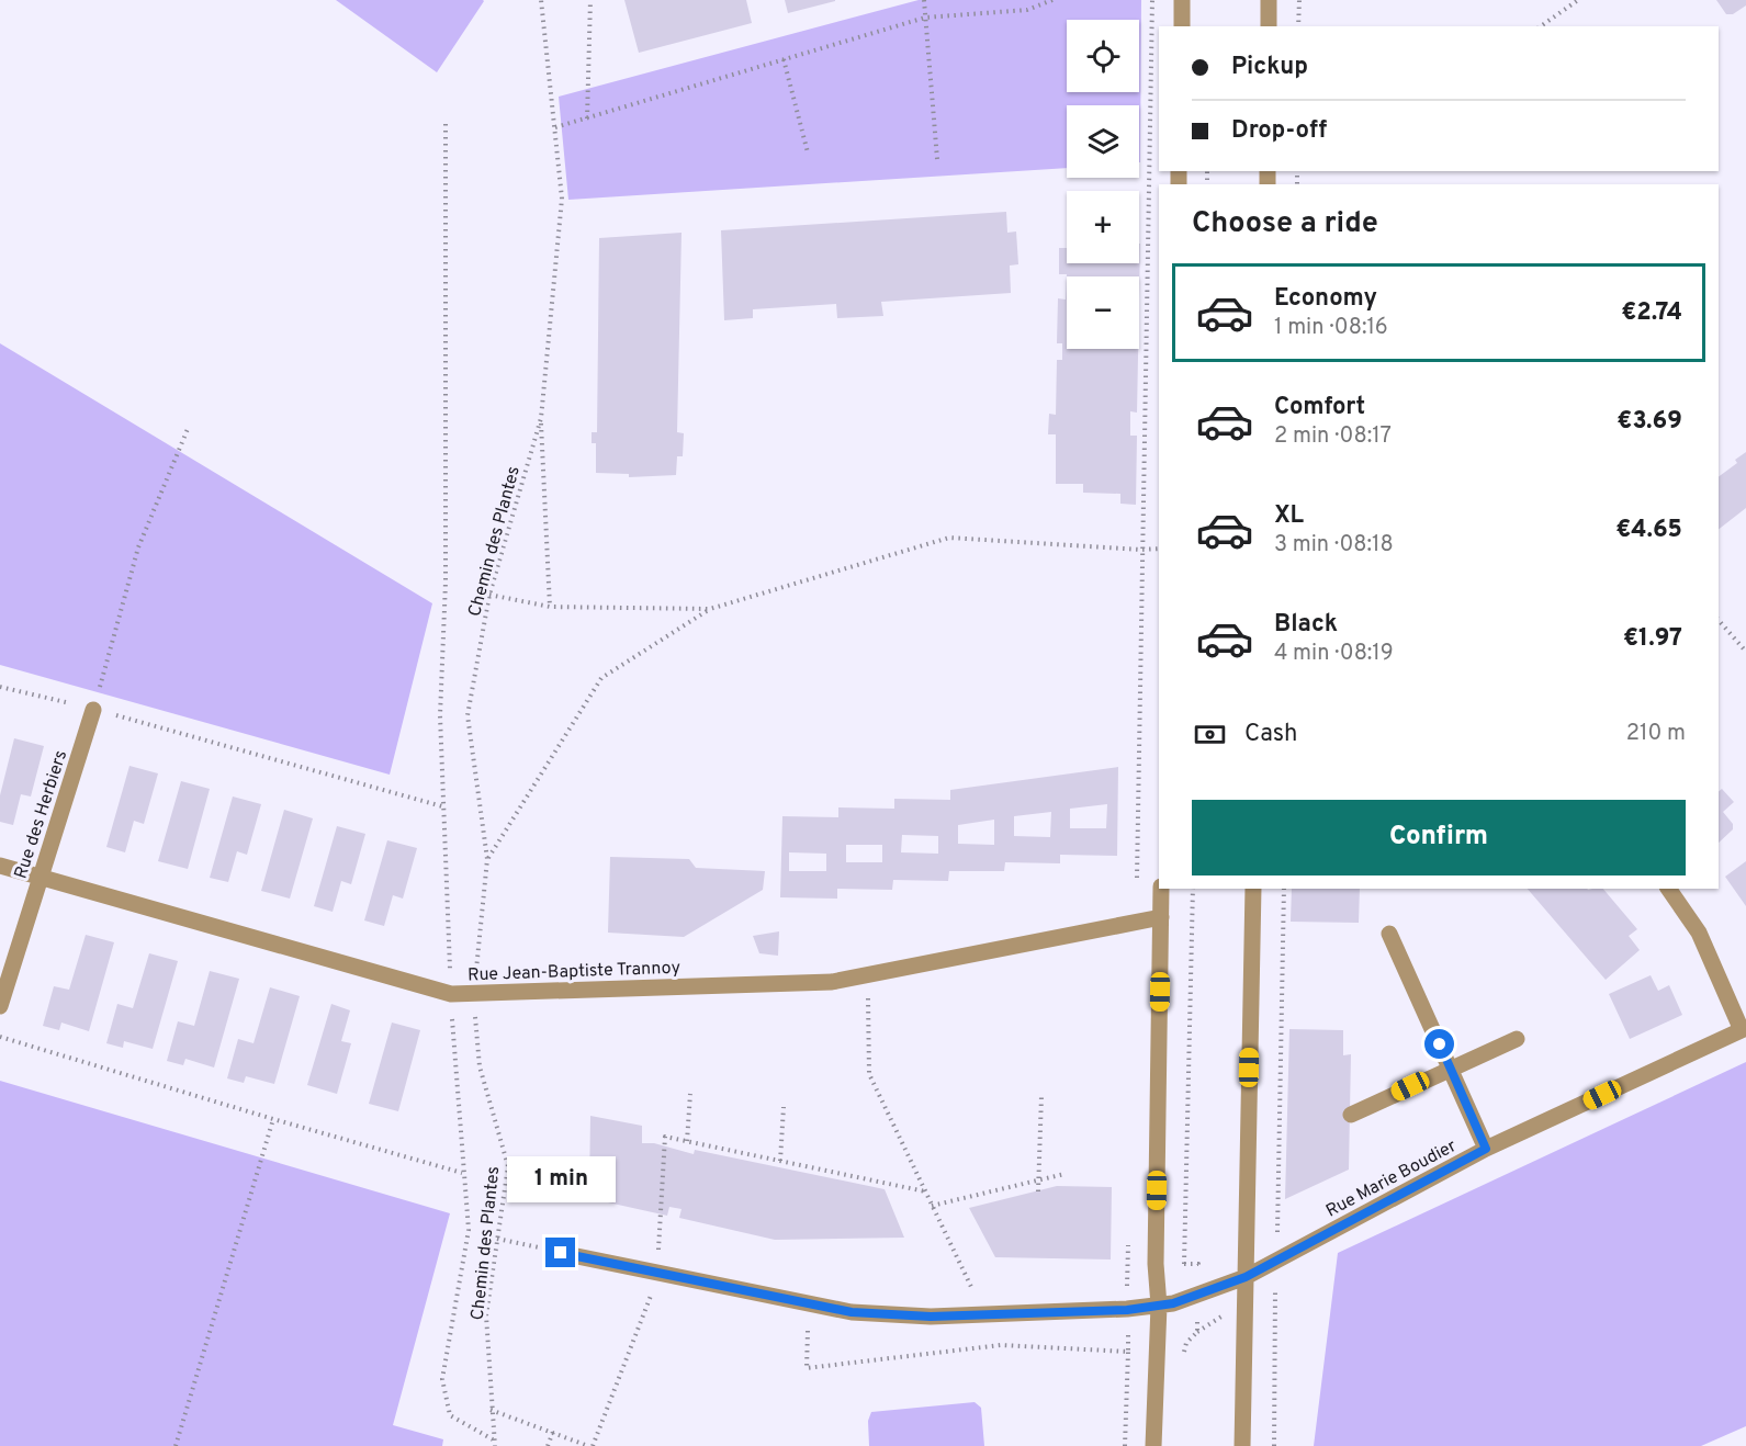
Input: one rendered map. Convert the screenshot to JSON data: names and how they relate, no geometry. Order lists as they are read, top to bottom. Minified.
{"streets":{"street":["Rue des Herbiers","Rue Jean-Baptiste Trannoy","Rue Marie Boudier"],"path":["Chemin des Plantes"]},"crossings":[["Chemin des Plantes","Rue Jean-Baptiste Trannoy"],["Rue des Herbiers","Rue Jean-Baptiste Trannoy"]],"page":{"map_buttons":["+","−"],"banner":["Pickup","Drop-off"],"heading":"Choose a ride","list":[{"name":"Economy","note":"1 min · 08:16","value":"€2.74"},{"name":"Comfort","note":"2 min · 08:17","value":"€3.69"},{"name":"XL","note":"3 min · 08:18","value":"€4.65"},{"name":"Black","note":"4 min · 08:19","value":"€1.97"}],"pay":["Cash","210 m"],"buttons":"Confirm","bubble":"1 min"}}
